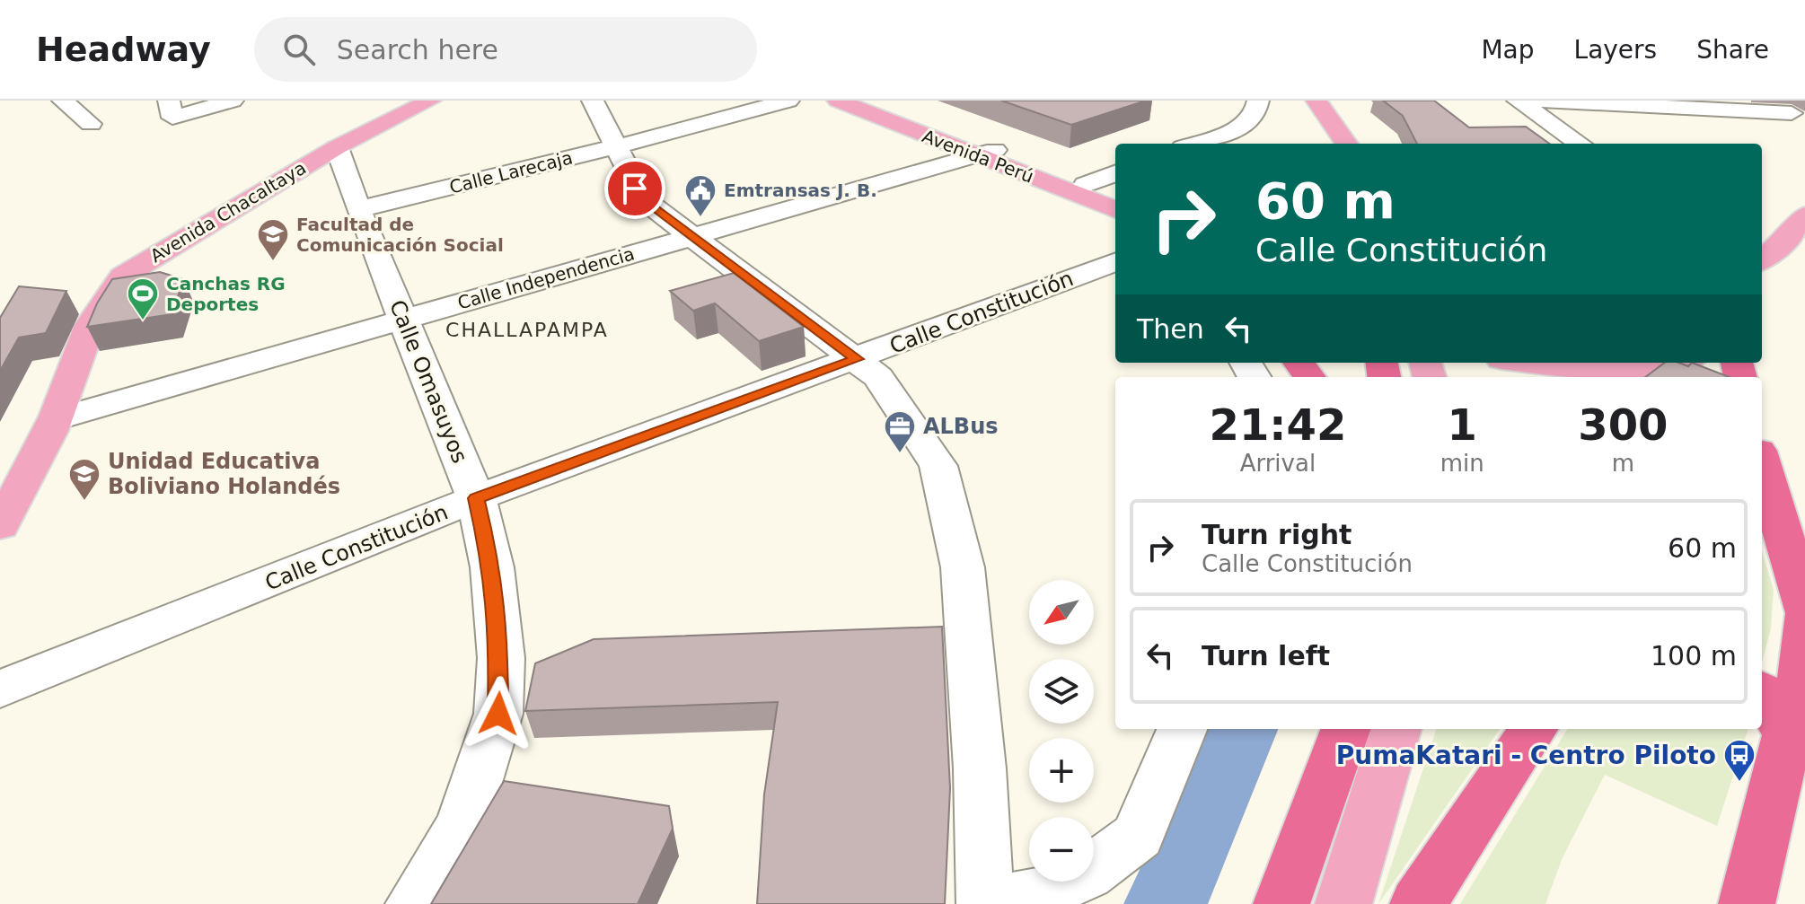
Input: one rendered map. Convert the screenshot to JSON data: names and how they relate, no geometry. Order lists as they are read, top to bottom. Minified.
{"streets":{"main road":["Avenida Perú","Avenida Chacaltaya"],"street":["Calle Larecaja","Calle Independencia","Calle Constitución","Calle Omasuyos"]},"crossings":[["Avenida Perú","Calle Independencia"],["Calle Larecaja","Calle Omasuyos"],["Avenida Chacaltaya","Calle Independencia"],["Avenida Chacaltaya","Calle Omasuyos"],["Calle Independencia","Calle Omasuyos"],["Calle Constitución","Calle Omasuyos"]],"districts":["CHALLAPAMPA"],"places":{"public building":["Emtransas J. B."],"school or university":["Facultad de Comunicación Social","Unidad Educativa Boliviano Holandés"],"sports":["Canchas RG Deportes"],"office":["ALBus"],"bus stop":["PumaKatari - Centro Piloto"]},"north":"bottom left","page":{"header":"Headway","search":"Search here","nav":["Map","Layers","Share"],"turn":["60 m","Calle Constitución"],"then":"Then","eta":["21:42","Arrival","1","min","300","m"],"list":[{"name":"Turn right","note":"Calle Constitución","value":"60 m"},{"name":"Turn left","value":"100 m"}],"map_buttons":["+","−"]}}
